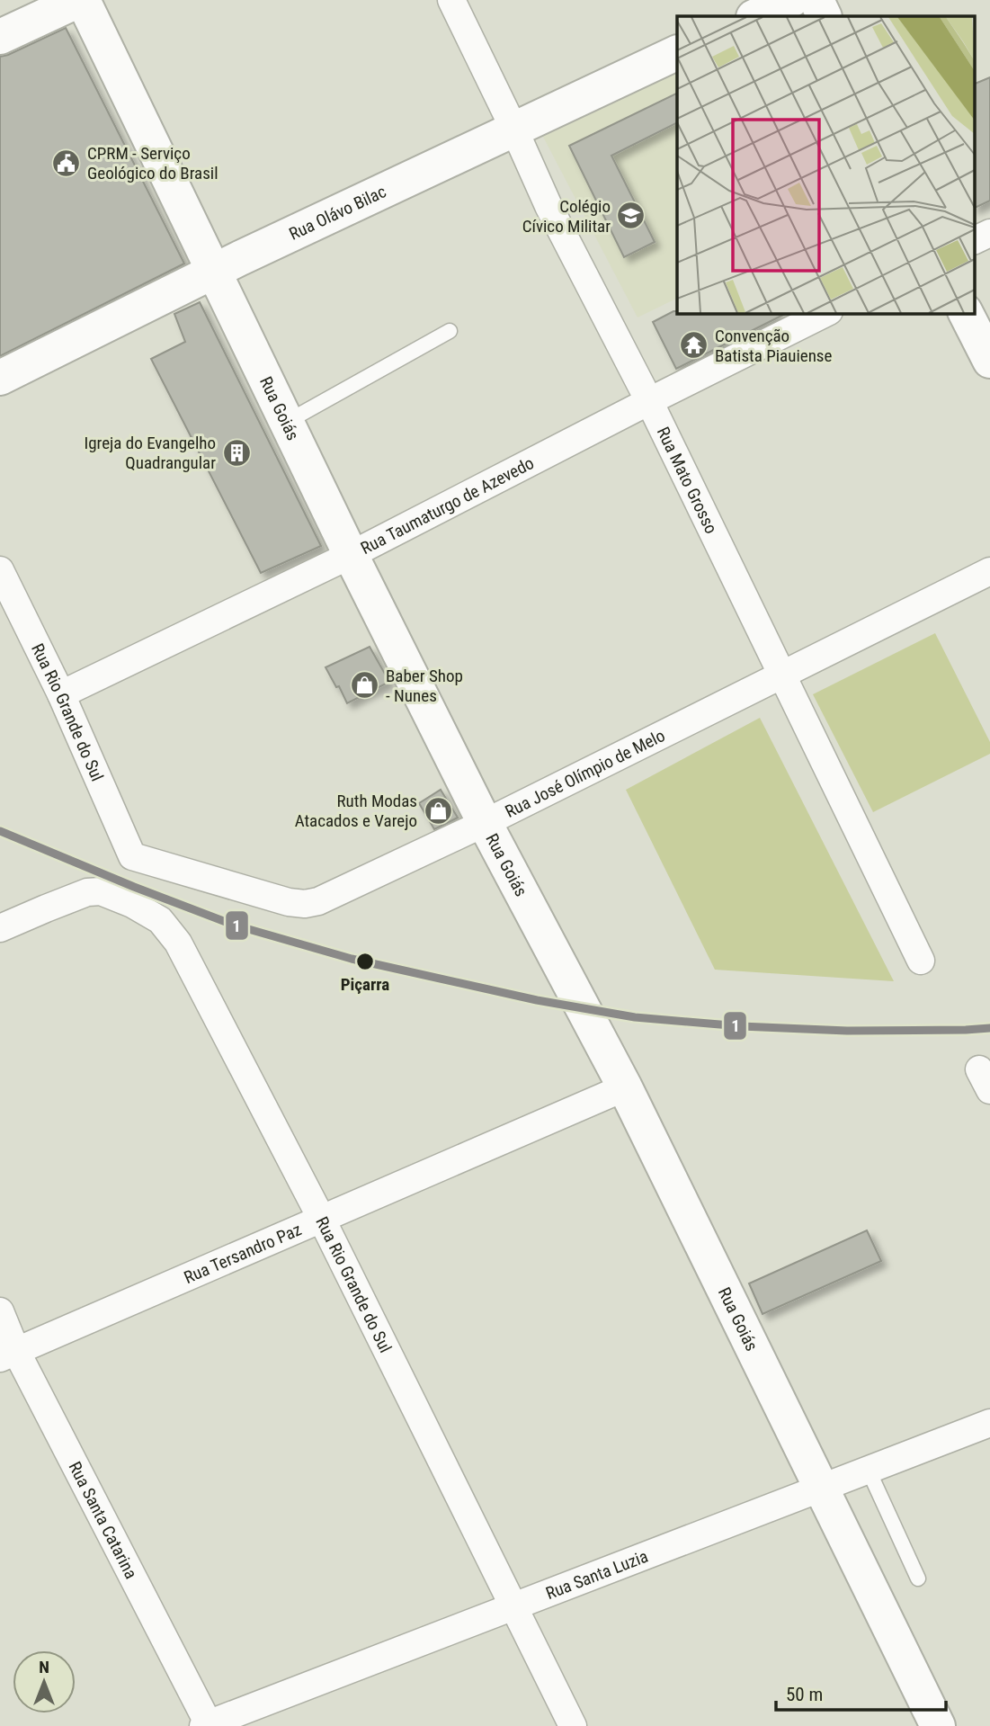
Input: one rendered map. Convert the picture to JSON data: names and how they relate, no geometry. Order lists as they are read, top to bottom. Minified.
{"streets":{"street":["Rua Olávo Bilac","Rua Goiás","Rua Mato Grosso","Rua Taumaturgo de Azevedo","Rua Rio Grande do Sul","Rua José Olímpio de Melo","Rua Tersandro Paz","Rua Santa Catarina","Rua Santa Luzia"]},"crossings":[["Rua Olávo Bilac","Rua Goiás"],["Rua Olávo Bilac","Rua Mato Grosso"],["Rua Goiás","Rua Taumaturgo de Azevedo"],["Rua Goiás","Rua José Olímpio de Melo"],["Rua Goiás","Rua Tersandro Paz"],["Rua Goiás","Rua Santa Luzia"],["Rua Mato Grosso","Rua Taumaturgo de Azevedo"],["Rua Mato Grosso","Rua José Olímpio de Melo"],["Rua Taumaturgo de Azevedo","Rua Rio Grande do Sul"],["Rua Rio Grande do Sul","Rua José Olímpio de Melo"],["Rua Rio Grande do Sul","Rua Tersandro Paz"],["Rua Rio Grande do Sul","Rua Santa Luzia"],["Rua Tersandro Paz","Rua Santa Catarina"],["Rua Santa Catarina","Rua Santa Luzia"]],"places":{"public building":["CPRM - Serviço Geológico do Brasil"],"school or university":["Colégio Cívico Militar"],"temple":["Convenção Batista Piauiense"],"building":["Igreja do Evangelho Quadrangular"],"shop":["Baber Shop - Nunes","Ruth Modas Atacados e Varejo"],"other":["Piçarra"]},"lines":["transit line 1"],"scale_bar":"50 m","north":"top"}
